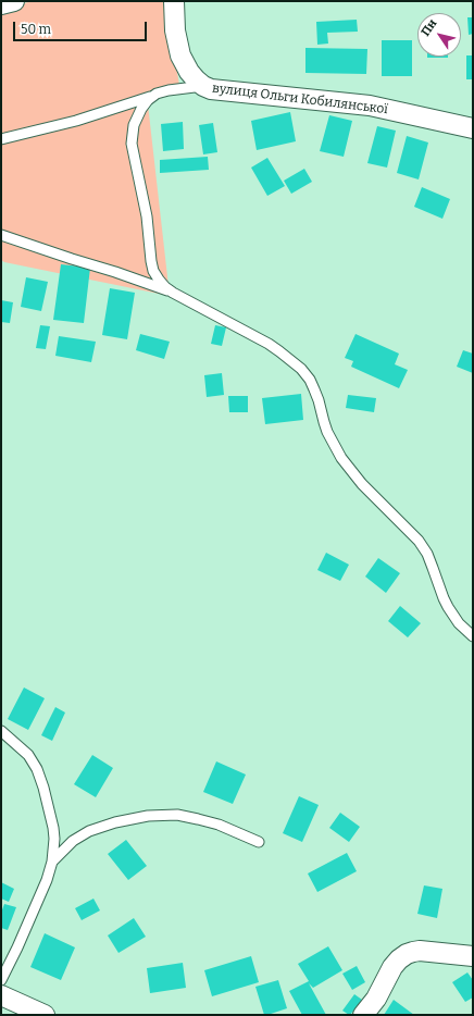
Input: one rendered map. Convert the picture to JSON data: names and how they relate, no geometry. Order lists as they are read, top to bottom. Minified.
{"streets":{"street":["вулиця Ольги Кобилянської"]},"scale_bar":"50 m","north":"top left"}
